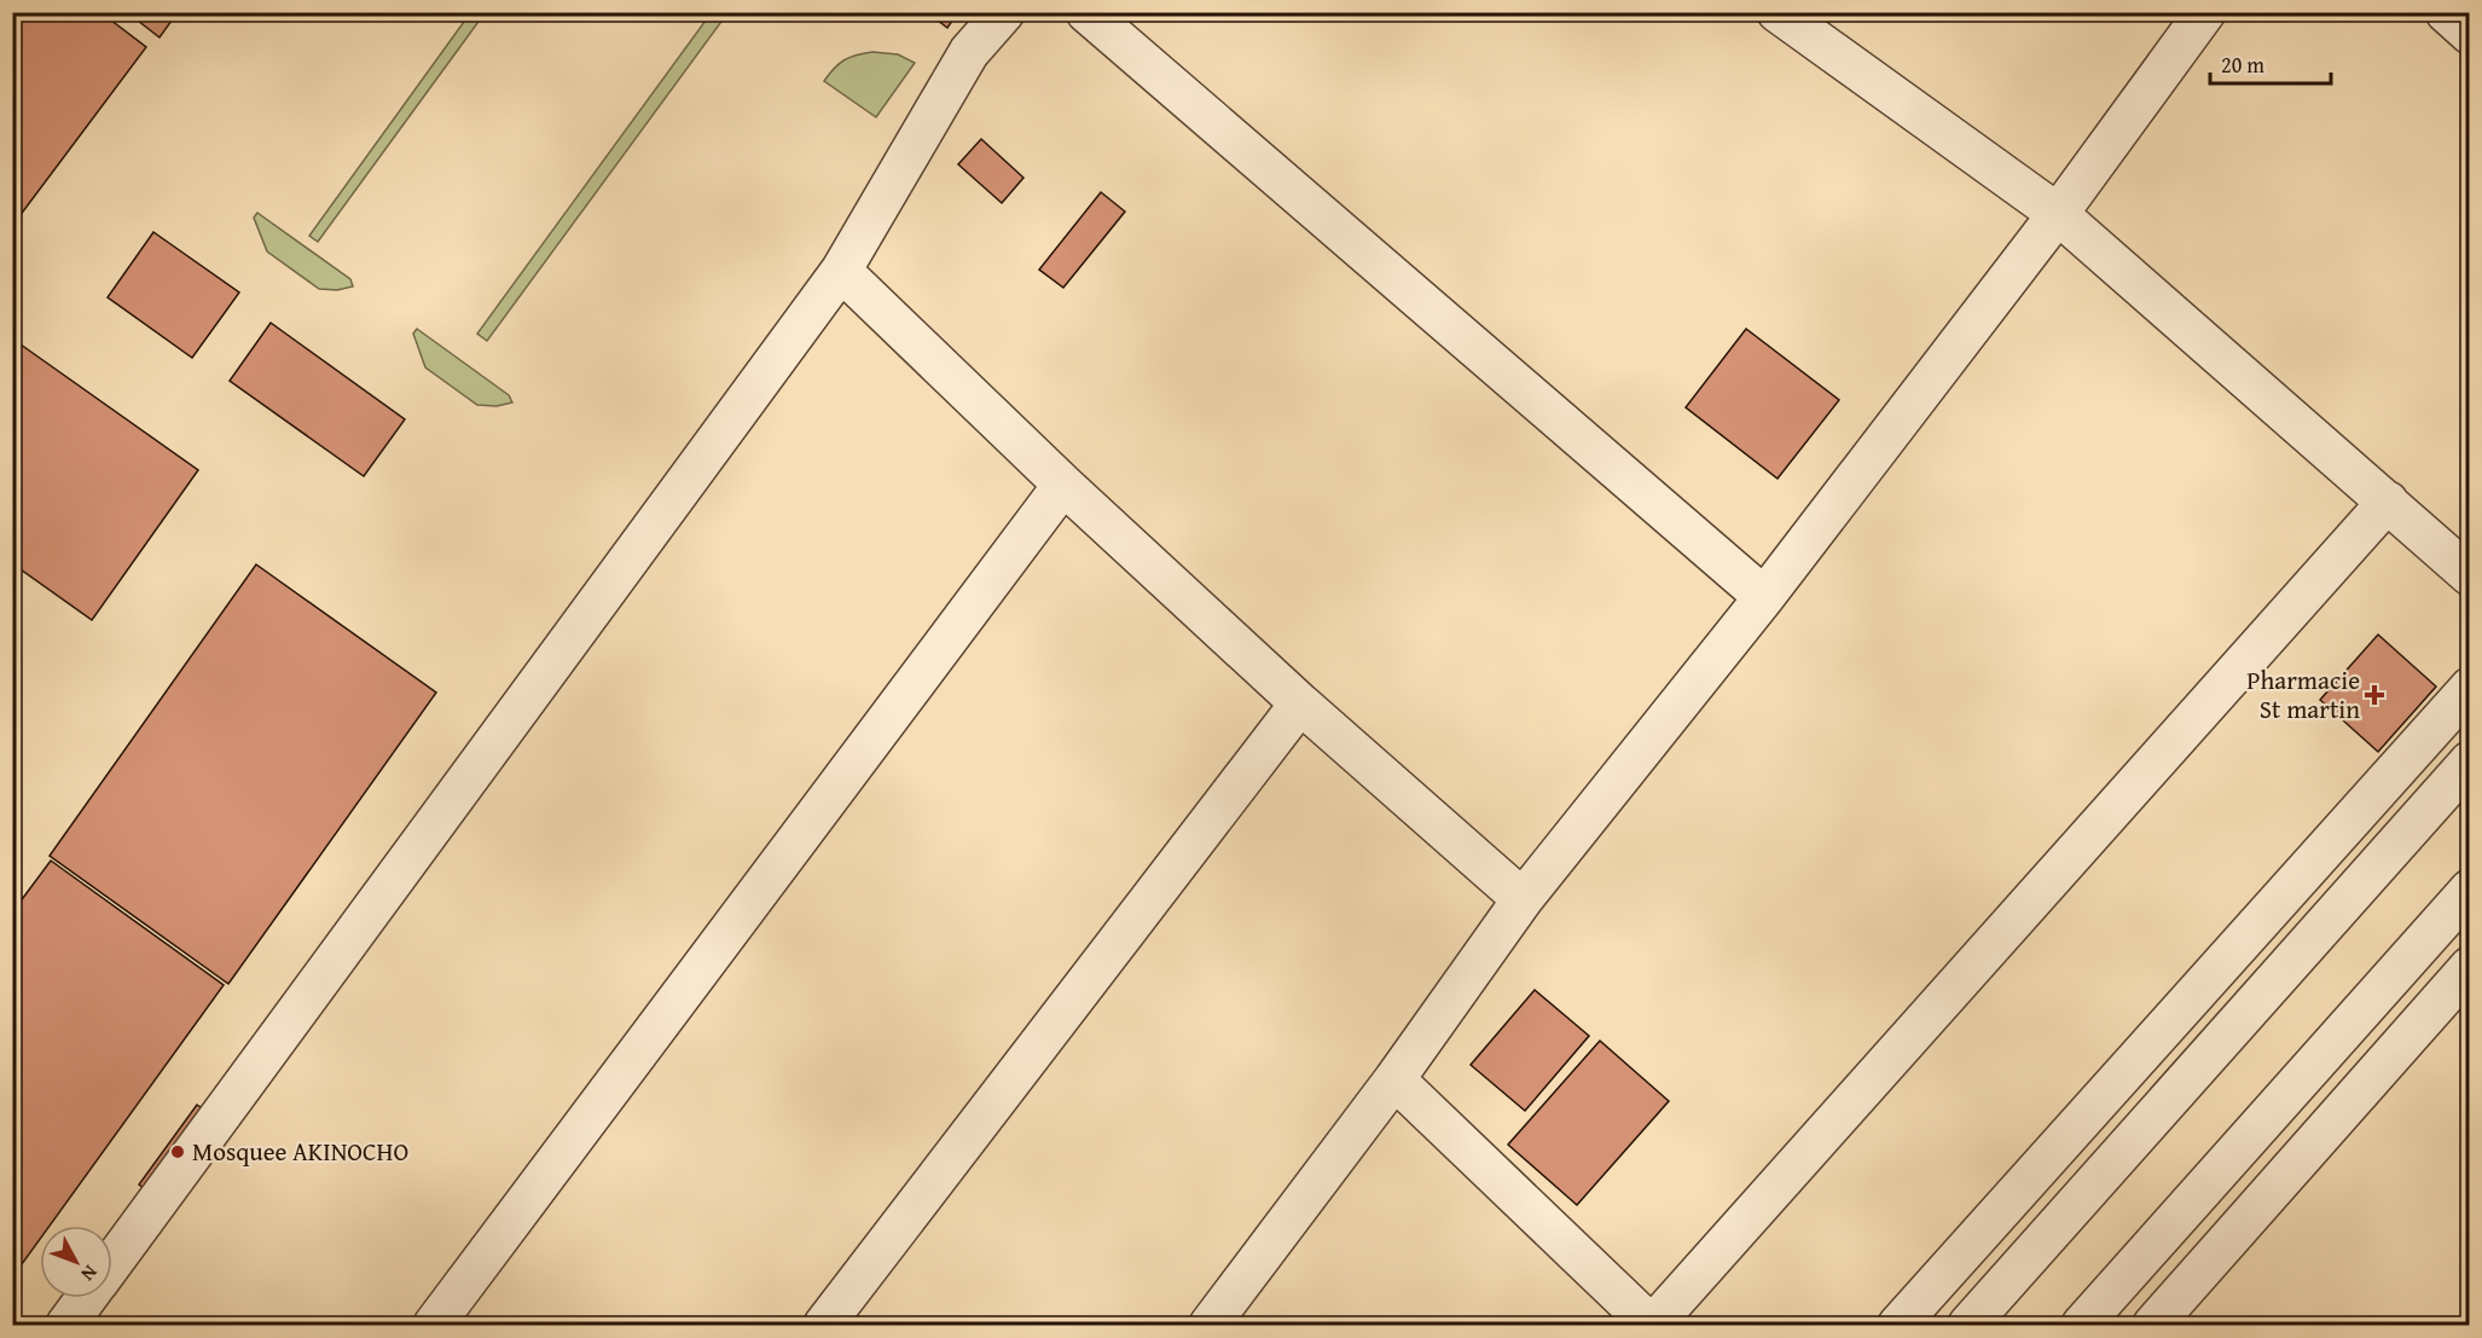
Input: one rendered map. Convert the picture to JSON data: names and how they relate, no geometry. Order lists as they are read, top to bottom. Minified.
{"places":{"health":["Pharmacie St martin"],"other":["Mosquee AKINOCHO"]},"scale_bar":"20 m","north":"bottom right"}
